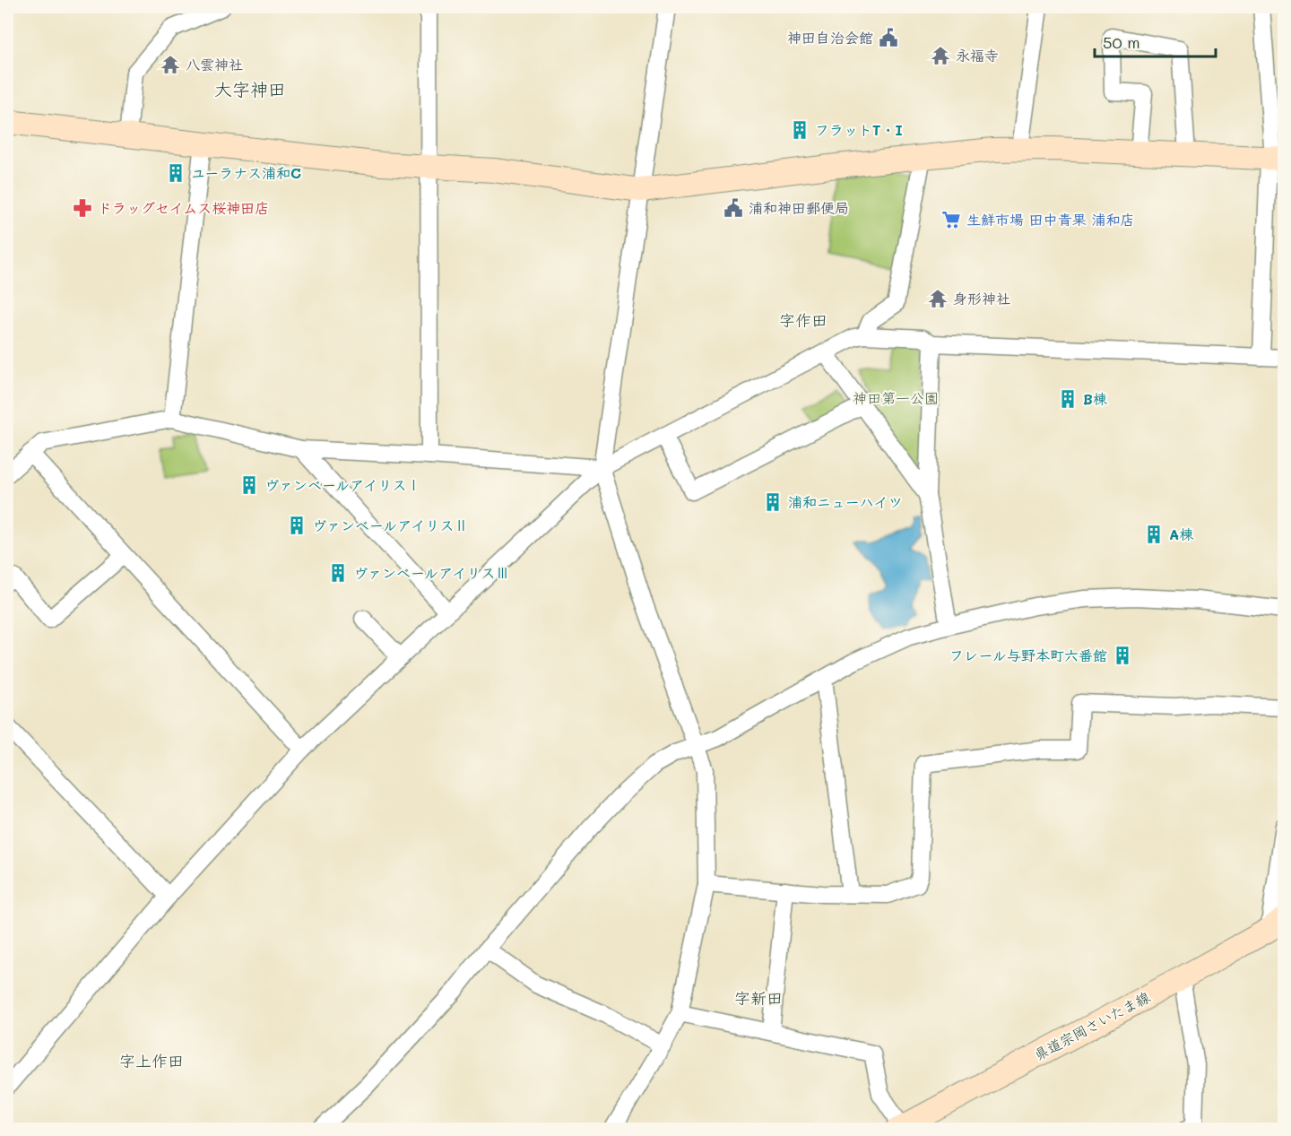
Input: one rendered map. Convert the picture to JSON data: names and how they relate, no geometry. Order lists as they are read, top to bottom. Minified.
{"streets":{"street":["県道宗岡さいたま線"]},"districts":["大字神田","字作田","字新田","字上作田"],"parks":["神田第一公園"],"places":{"public building":["神田自治会館","浦和神田郵便局"],"temple":["永福寺","八雲神社","身形神社"],"building":["フラットT・I","ユーラナス浦和C","B棟","ヴァンベールアイリスⅠ","浦和ニューハイツ","ヴァンベールアイリスⅡ","A棟","ヴァンベールアイリスⅢ","フレール与野本町六番館"],"pharmacy":["ドラッグセイムス桜神田店"],"supermarket":["生鮮市場 田中青果 浦和店"]},"scale_bar":"50 m"}
